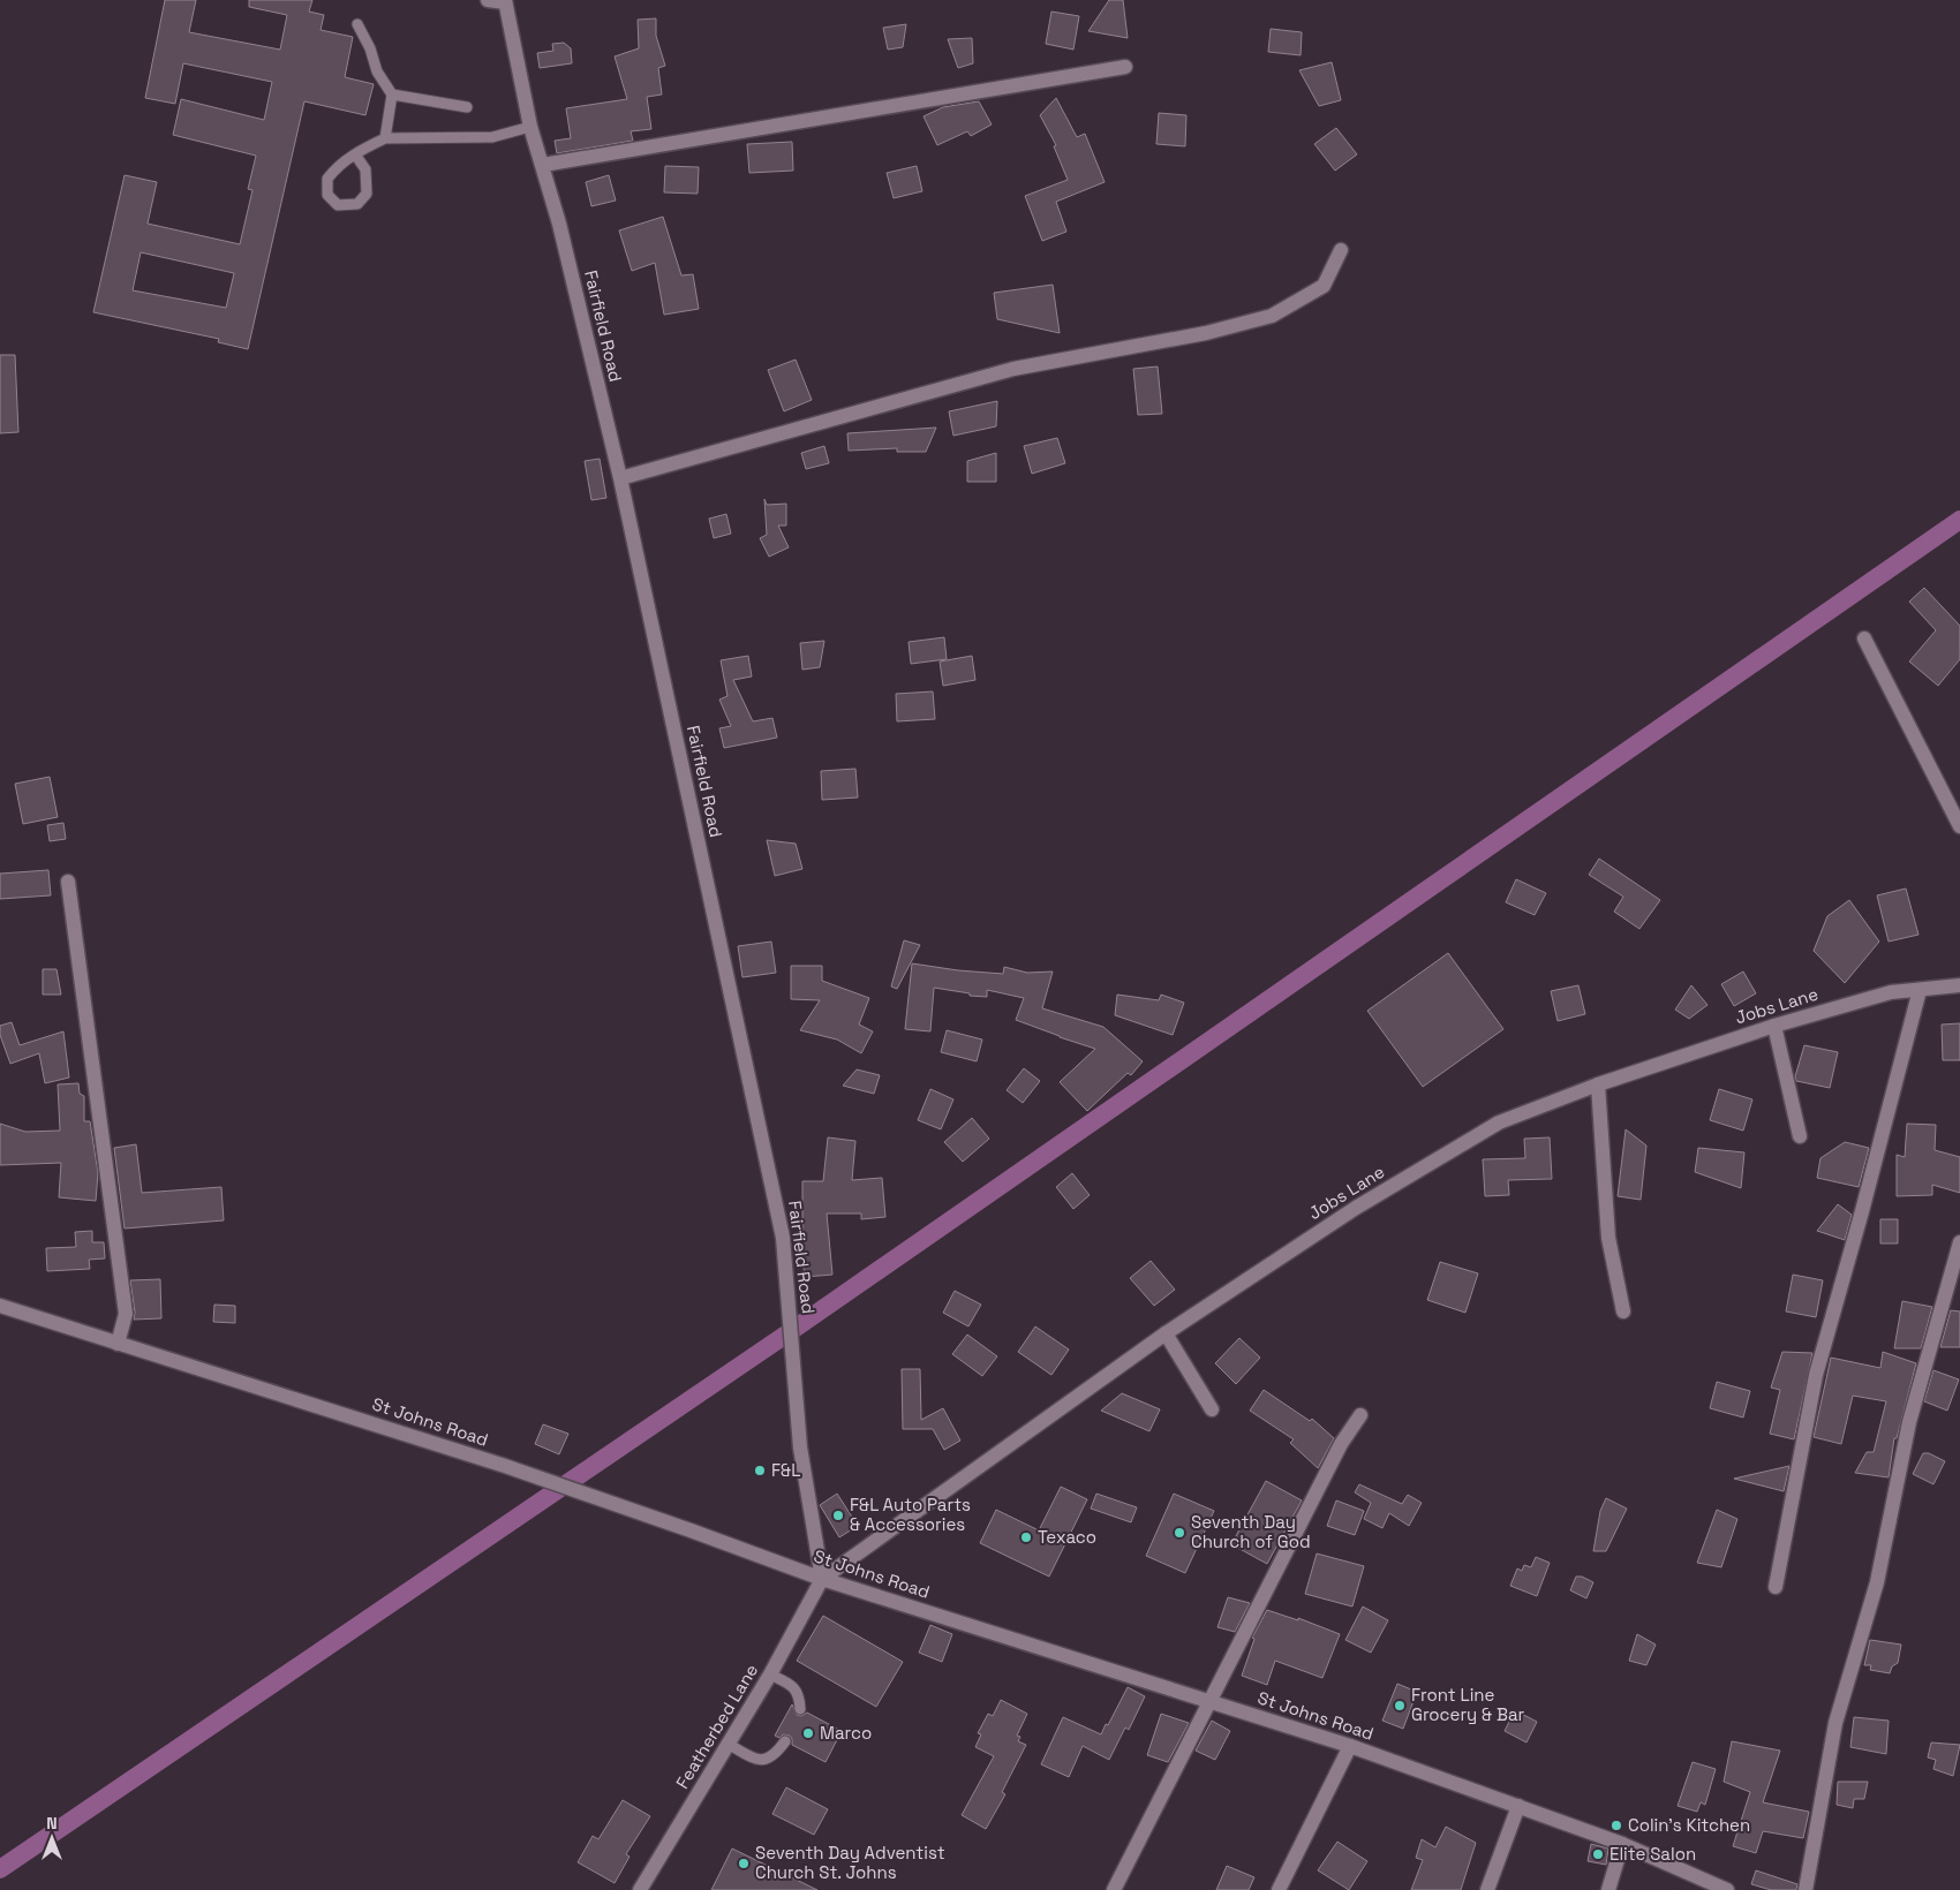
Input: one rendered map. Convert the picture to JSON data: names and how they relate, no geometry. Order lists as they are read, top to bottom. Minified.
{"streets":{"street":["Fairfield Road","Jobs Lane","St Johns Road","Featherbed Lane"]},"crossings":[["Fairfield Road","Jobs Lane"],["Fairfield Road","St Johns Road"],["Fairfield Road","Featherbed Lane"],["Jobs Lane","St Johns Road"],["Jobs Lane","Featherbed Lane"],["St Johns Road","Featherbed Lane"]],"places":["F&L","F&L Auto Parts & Accessories","Seventh Day Church of God","Texaco","Front Line Grocery & Bar","Marco","Colin's Kitchen","Elite Salon","Seventh Day Adventist Church St. Johns"],"north":"top"}
